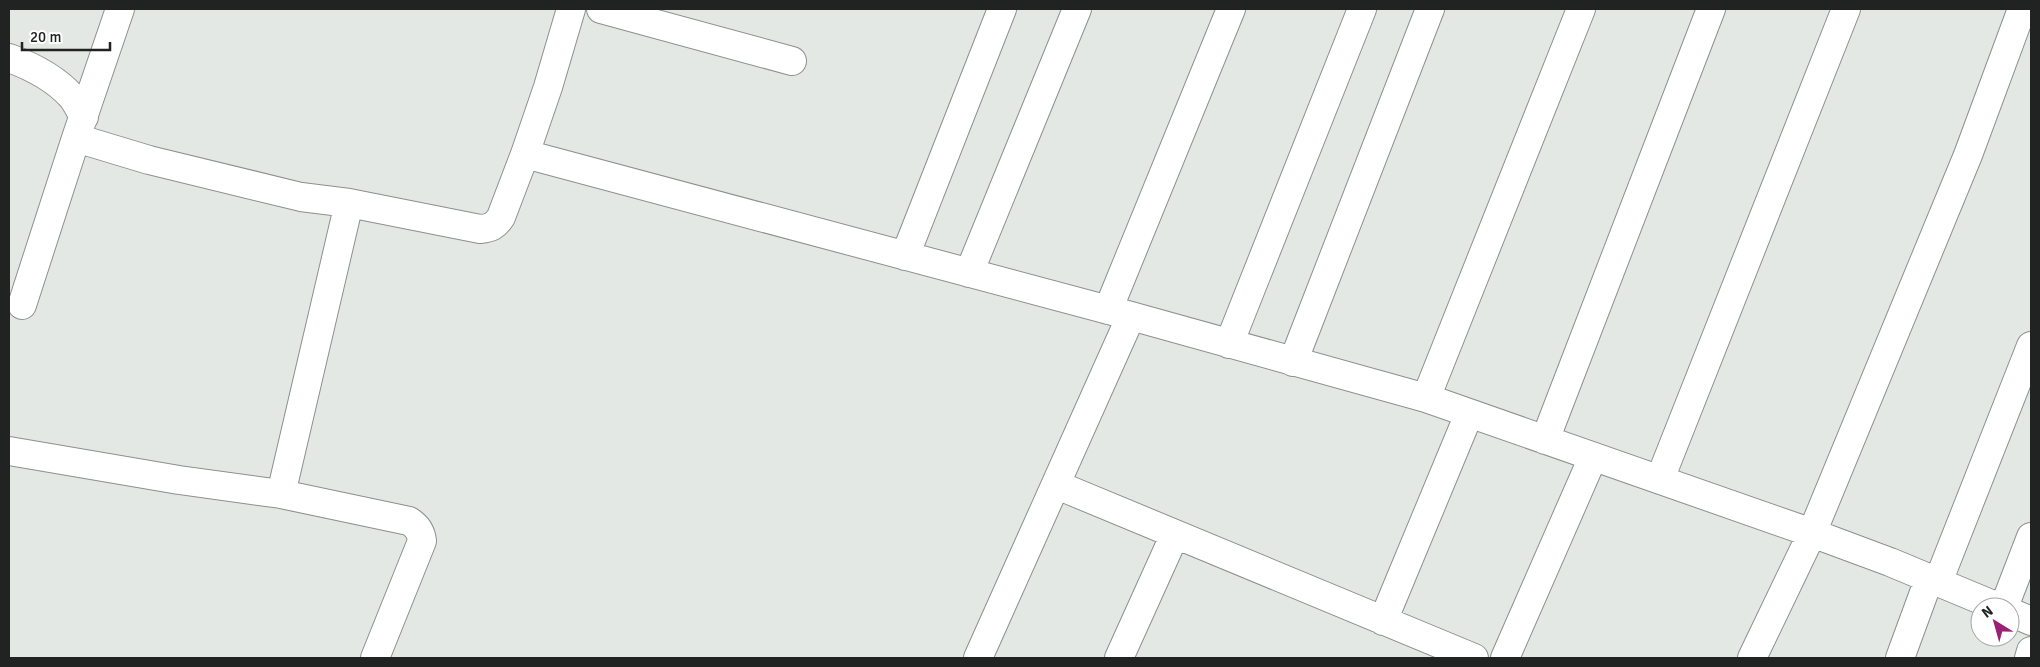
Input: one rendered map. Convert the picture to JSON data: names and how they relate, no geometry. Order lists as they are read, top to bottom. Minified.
{"scale_bar":"20 m","north":"top left"}
